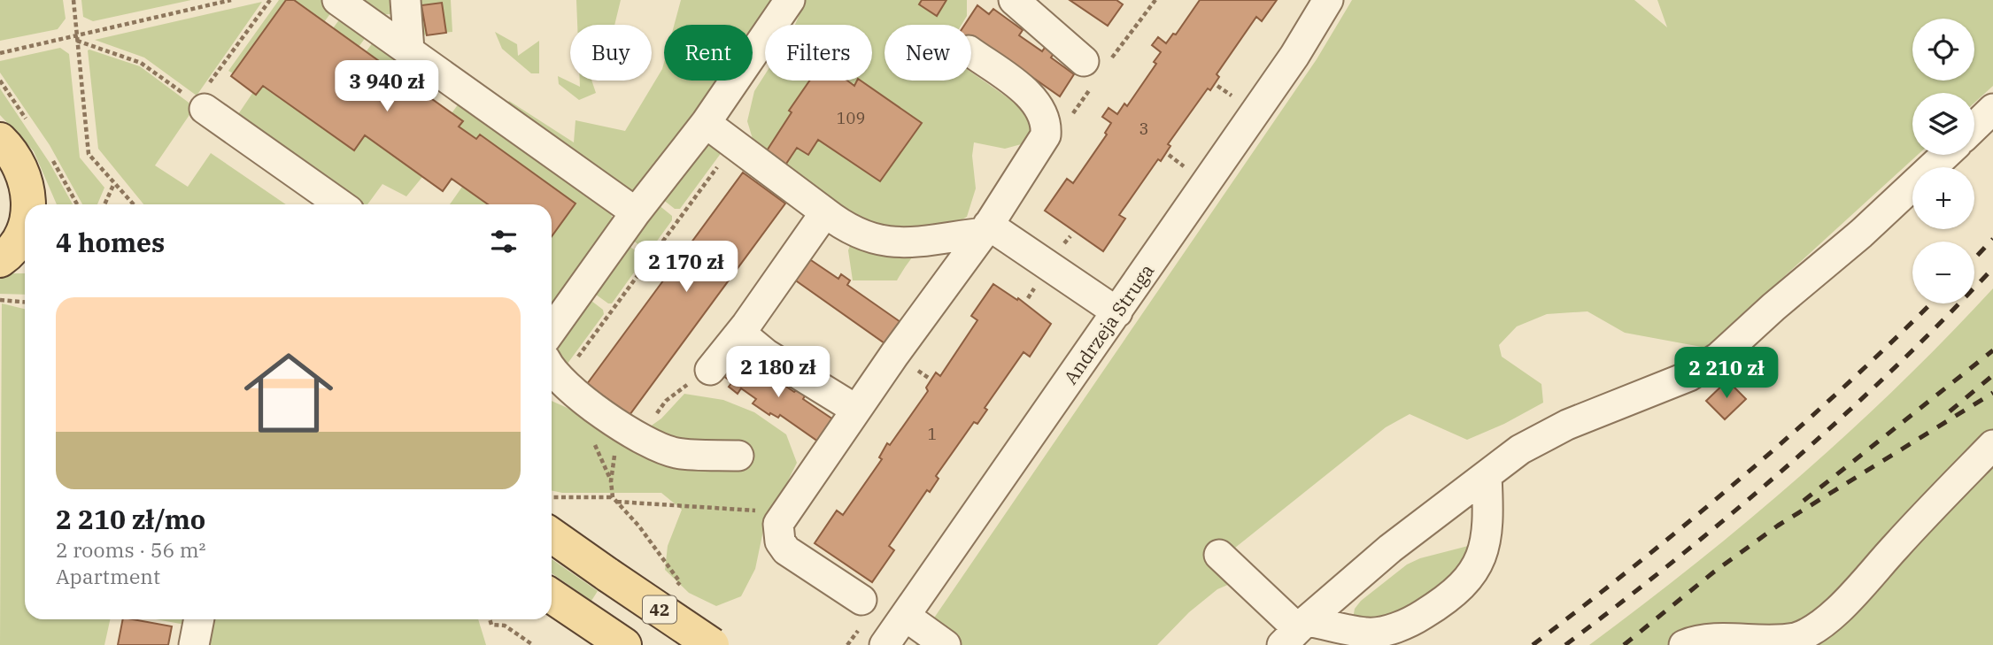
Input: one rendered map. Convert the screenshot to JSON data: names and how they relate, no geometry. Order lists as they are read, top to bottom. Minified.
{"streets":{"main road":["42"],"street":["Andrzeja Struga"]},"house_numbers":["109","3","1"],"page":{"map_buttons":["+","−"],"chip":["Buy","Rent","Filters","New"],"price":["3 940 zł","2 170 zł","2 180 zł","2 210 zł"],"heading":"4 homes","list":[{"name":"2 210 zł/mo","note":"2 rooms · 56 m² · Apartment"}]}}
